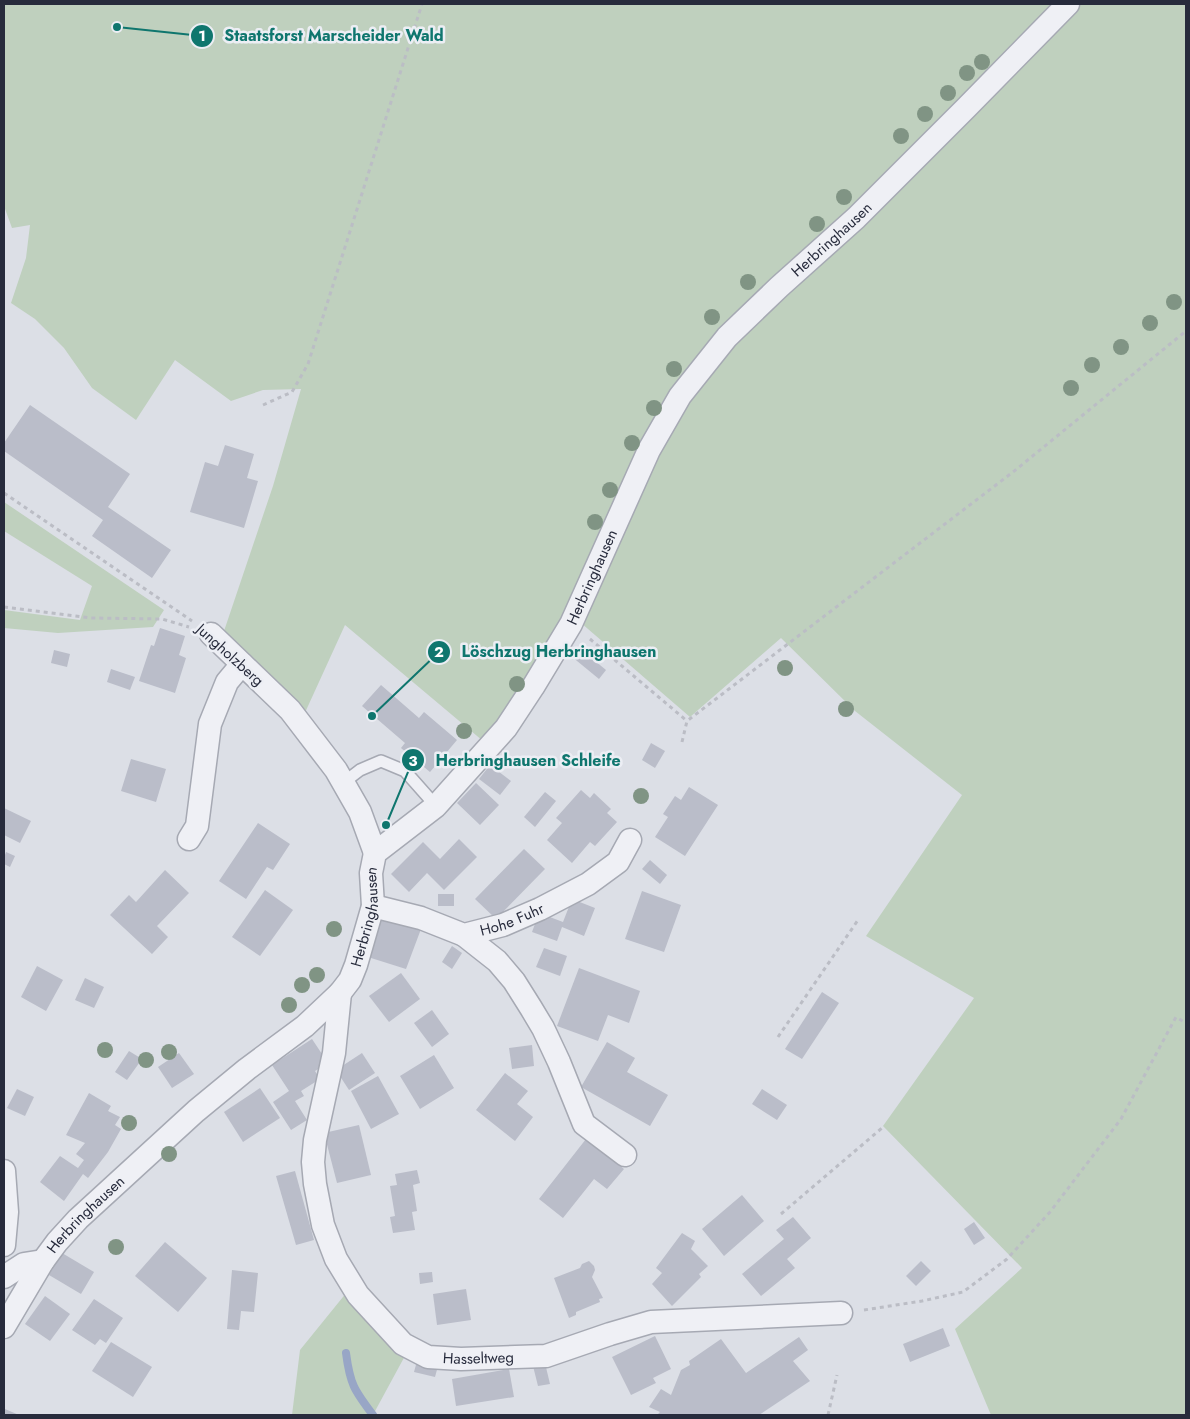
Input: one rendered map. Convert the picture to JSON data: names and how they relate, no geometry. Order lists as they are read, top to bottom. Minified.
{"streets":{"street":["Herbringhausen","Jungholzberg","Hohe Fuhr","Hasseltweg"]},"crossings":[["Herbringhausen","Jungholzberg"],["Herbringhausen","Hohe Fuhr"],["Herbringhausen","Hasseltweg"]],"places":["Staatsforst Marscheider Wald","Löschzug Herbringhausen","Herbringhausen Schleife"]}
